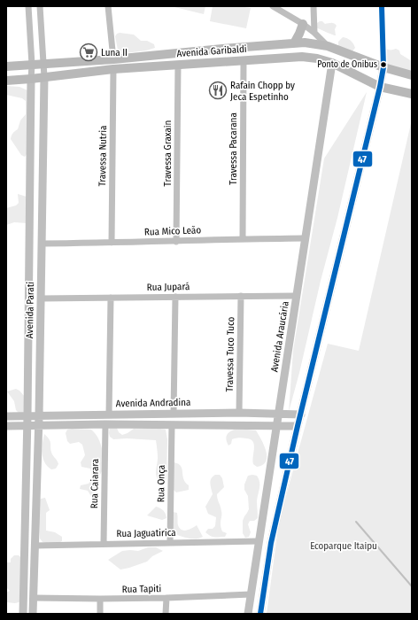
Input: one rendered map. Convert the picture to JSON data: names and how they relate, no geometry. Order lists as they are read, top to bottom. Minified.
{"streets":{"main road":["Avenida Garibaldi"],"street":["Travessa Pacarana","Travessa Graxain","Travessa Nutria","Rua Mico Leão","Rua Jupará","Avenida Parati","Avenida Araucária","Travessa Tuco Tuco","Avenida Andradina","Rua Caiarara","Rua Onça","Rua Jaguatirica","Rua Tapiti"]},"crossings":[["Avenida Garibaldi","Travessa Pacarana"],["Avenida Garibaldi","Travessa Graxain"],["Avenida Garibaldi","Travessa Nutria"],["Avenida Garibaldi","Avenida Parati"],["Avenida Garibaldi","Avenida Araucária"],["Travessa Pacarana","Rua Mico Leão"],["Travessa Graxain","Rua Mico Leão"],["Travessa Nutria","Rua Mico Leão"],["Rua Mico Leão","Avenida Parati"],["Rua Mico Leão","Avenida Araucária"],["Rua Jupará","Avenida Parati"],["Rua Jupará","Avenida Araucária"],["Rua Jupará","Travessa Tuco Tuco"],["Avenida Parati","Avenida Andradina"],["Avenida Parati","Rua Jaguatirica"],["Avenida Parati","Rua Tapiti"],["Avenida Araucária","Avenida Andradina"],["Avenida Araucária","Rua Jaguatirica"],["Avenida Araucária","Rua Tapiti"],["Travessa Tuco Tuco","Avenida Andradina"],["Rua Caiarara","Rua Jaguatirica"],["Rua Onça","Rua Jaguatirica"]],"parks":["Ecoparque Itaipu"],"places":{"supermarket":["Luna II"],"other":["Ponto de Onibus"],"restaurant":["Rafain Chopp by Jeca Espetinho"]},"lines":["transit line 47"]}
